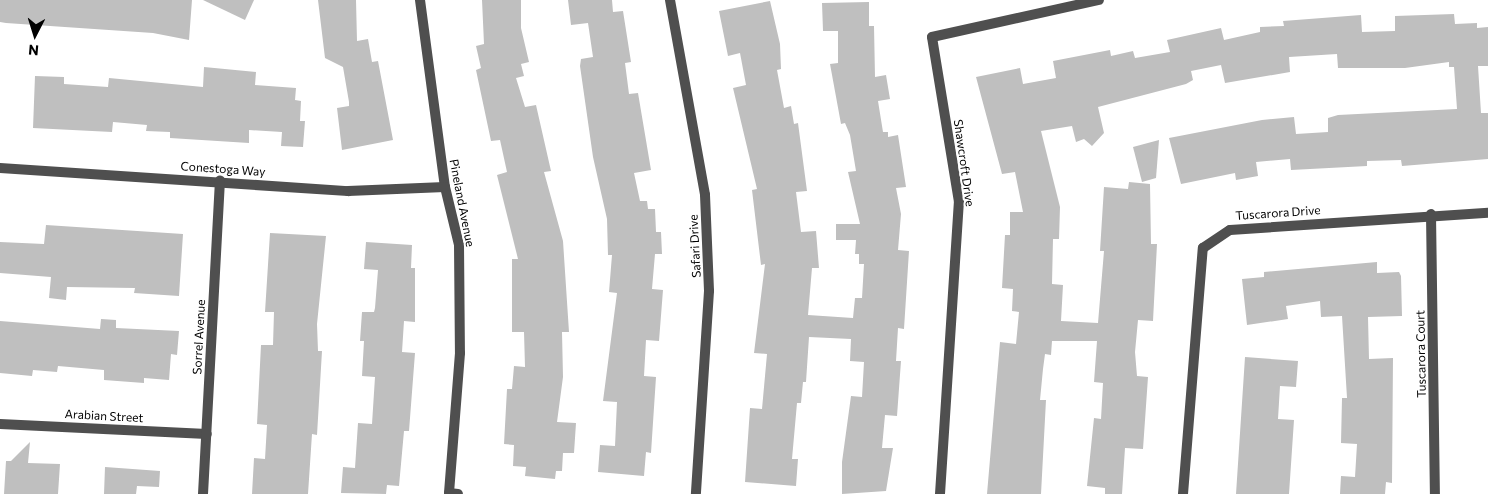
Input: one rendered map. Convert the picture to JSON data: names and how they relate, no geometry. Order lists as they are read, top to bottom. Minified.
{"streets":{"street":["Shawcroft Drive","Conestoga Way","Pineland Avenue","Tuscarora Drive","Safari Drive","Sorrel Avenue","Tuscarora Court","Arabian Street"]},"crossings":[["Conestoga Way","Pineland Avenue"],["Conestoga Way","Sorrel Avenue"],["Tuscarora Drive","Tuscarora Court"],["Sorrel Avenue","Arabian Street"]],"north":"bottom"}
